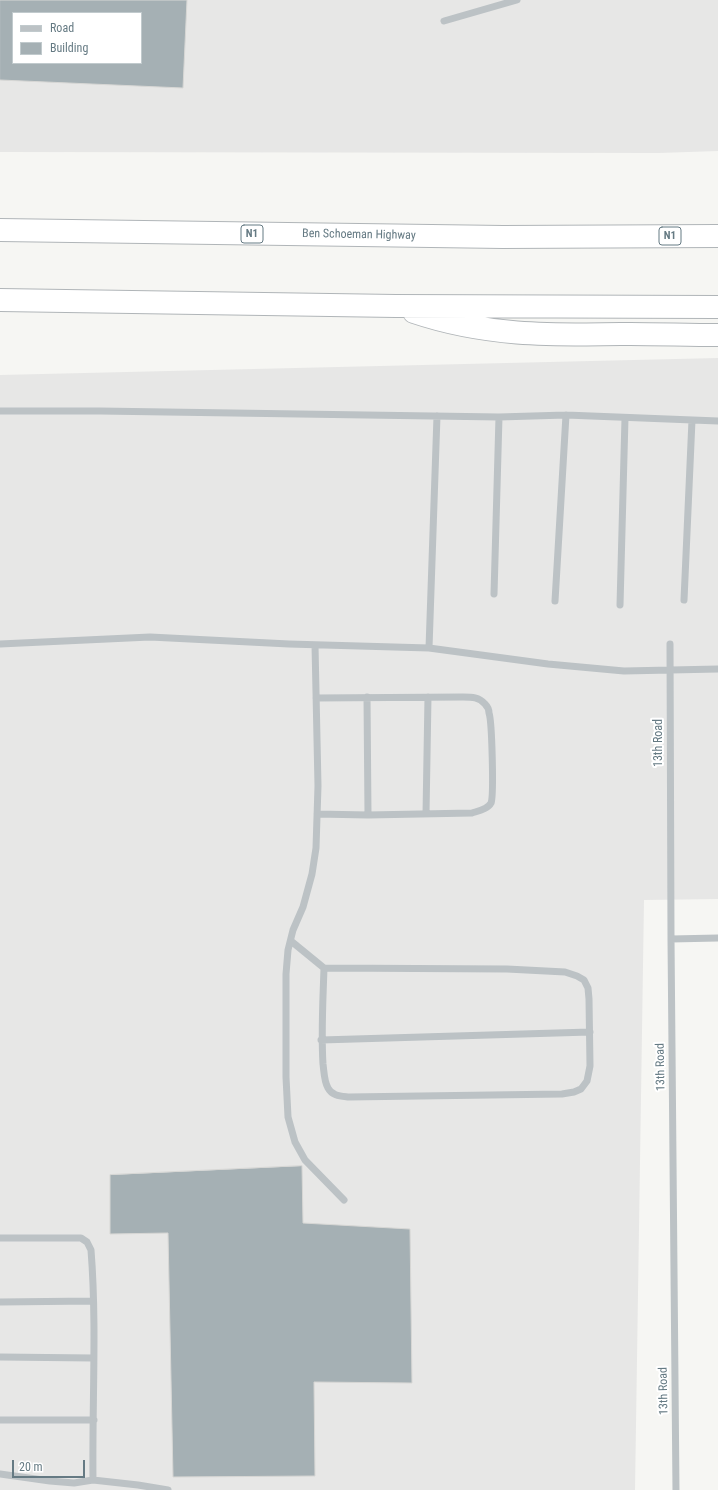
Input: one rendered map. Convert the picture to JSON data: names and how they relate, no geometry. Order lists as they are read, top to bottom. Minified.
{"streets":{"highway":["N1","Ben Schoeman Highway"],"street":["13th Road"]},"legend":["Road","Building"],"scale_bar":"20 m"}
